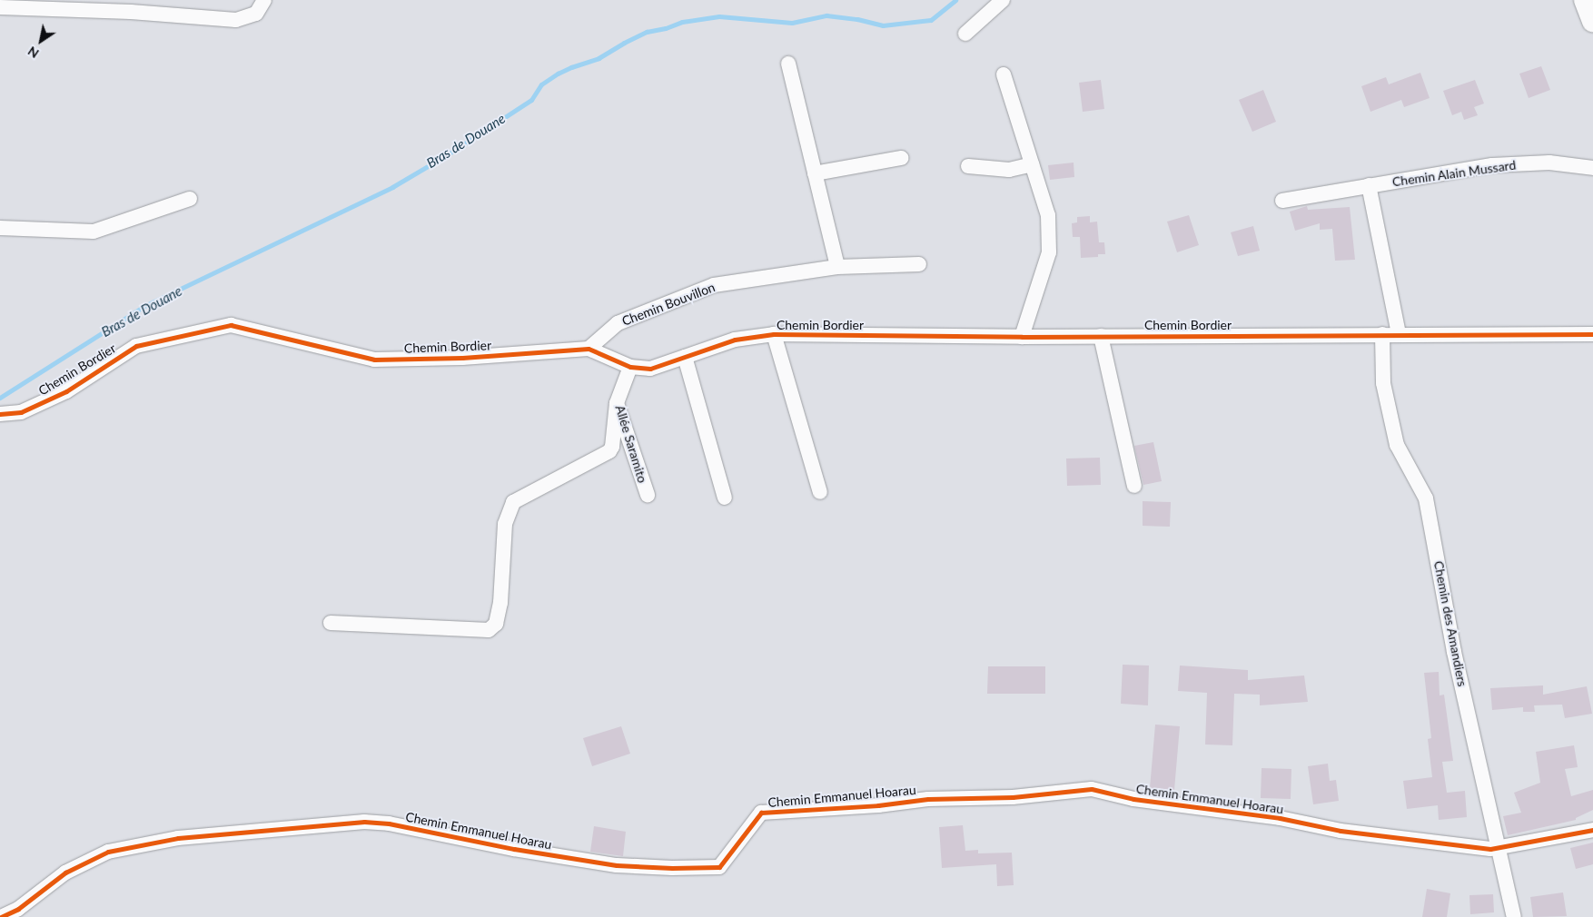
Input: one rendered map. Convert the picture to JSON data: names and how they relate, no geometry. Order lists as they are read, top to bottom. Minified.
{"streets":{"street":["Chemin Alain Mussard","Chemin Bouvillon","Chemin Bordier","Allée Saramito","Chemin des Amandiers","Chemin Emmanuel Hoarau"]},"crossings":[["Chemin Bouvillon","Chemin Bordier"],["Chemin Bordier","Allée Saramito"],["Chemin Bordier","Chemin des Amandiers"],["Chemin des Amandiers","Chemin Emmanuel Hoarau"]],"water":["Bras de Douane"],"north":"bottom left"}
